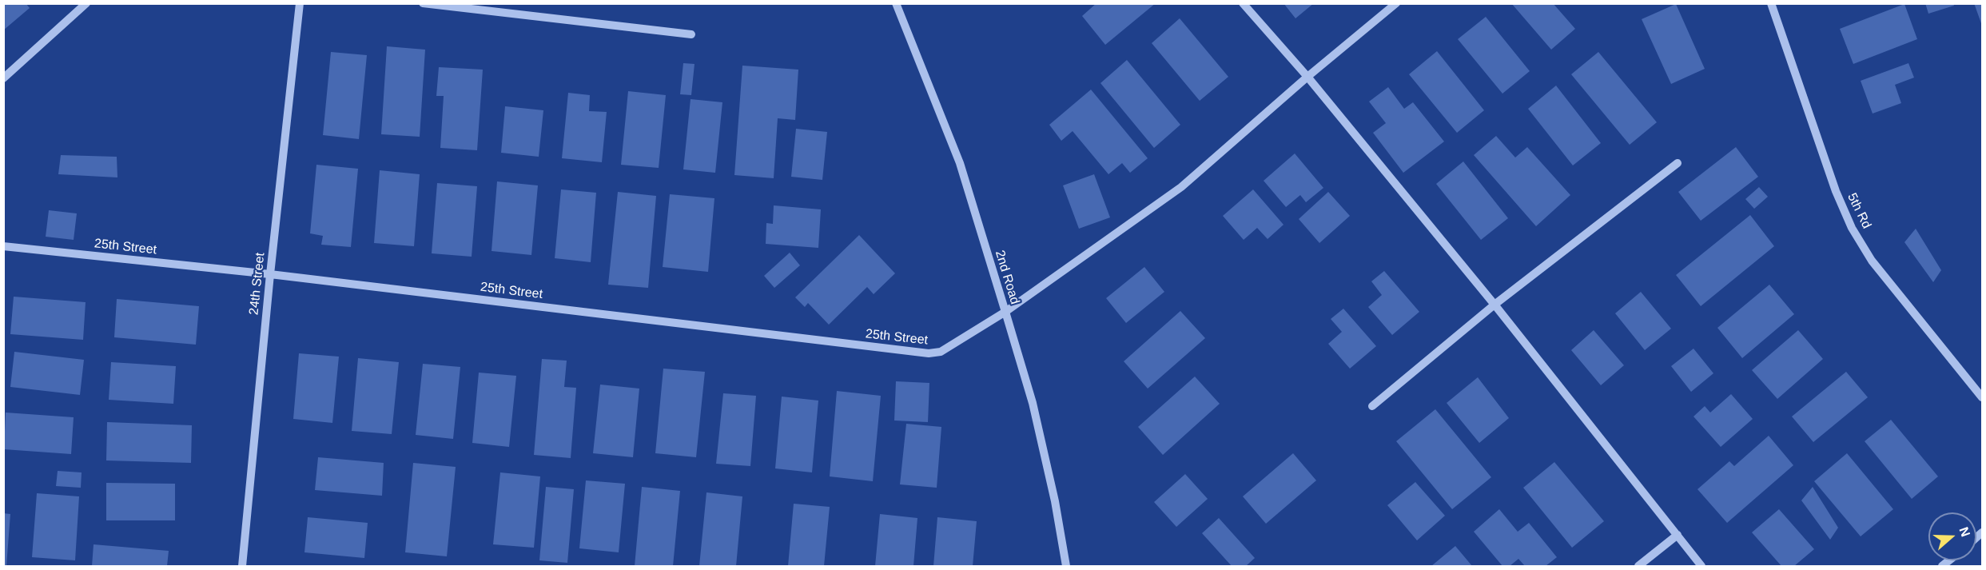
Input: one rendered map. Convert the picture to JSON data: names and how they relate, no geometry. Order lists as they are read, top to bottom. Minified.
{"streets":{"street":["5th Rd","25th Street","2nd Road","24th Street"]},"crossings":[["25th Street","2nd Road"],["25th Street","24th Street"]],"north":"right"}
